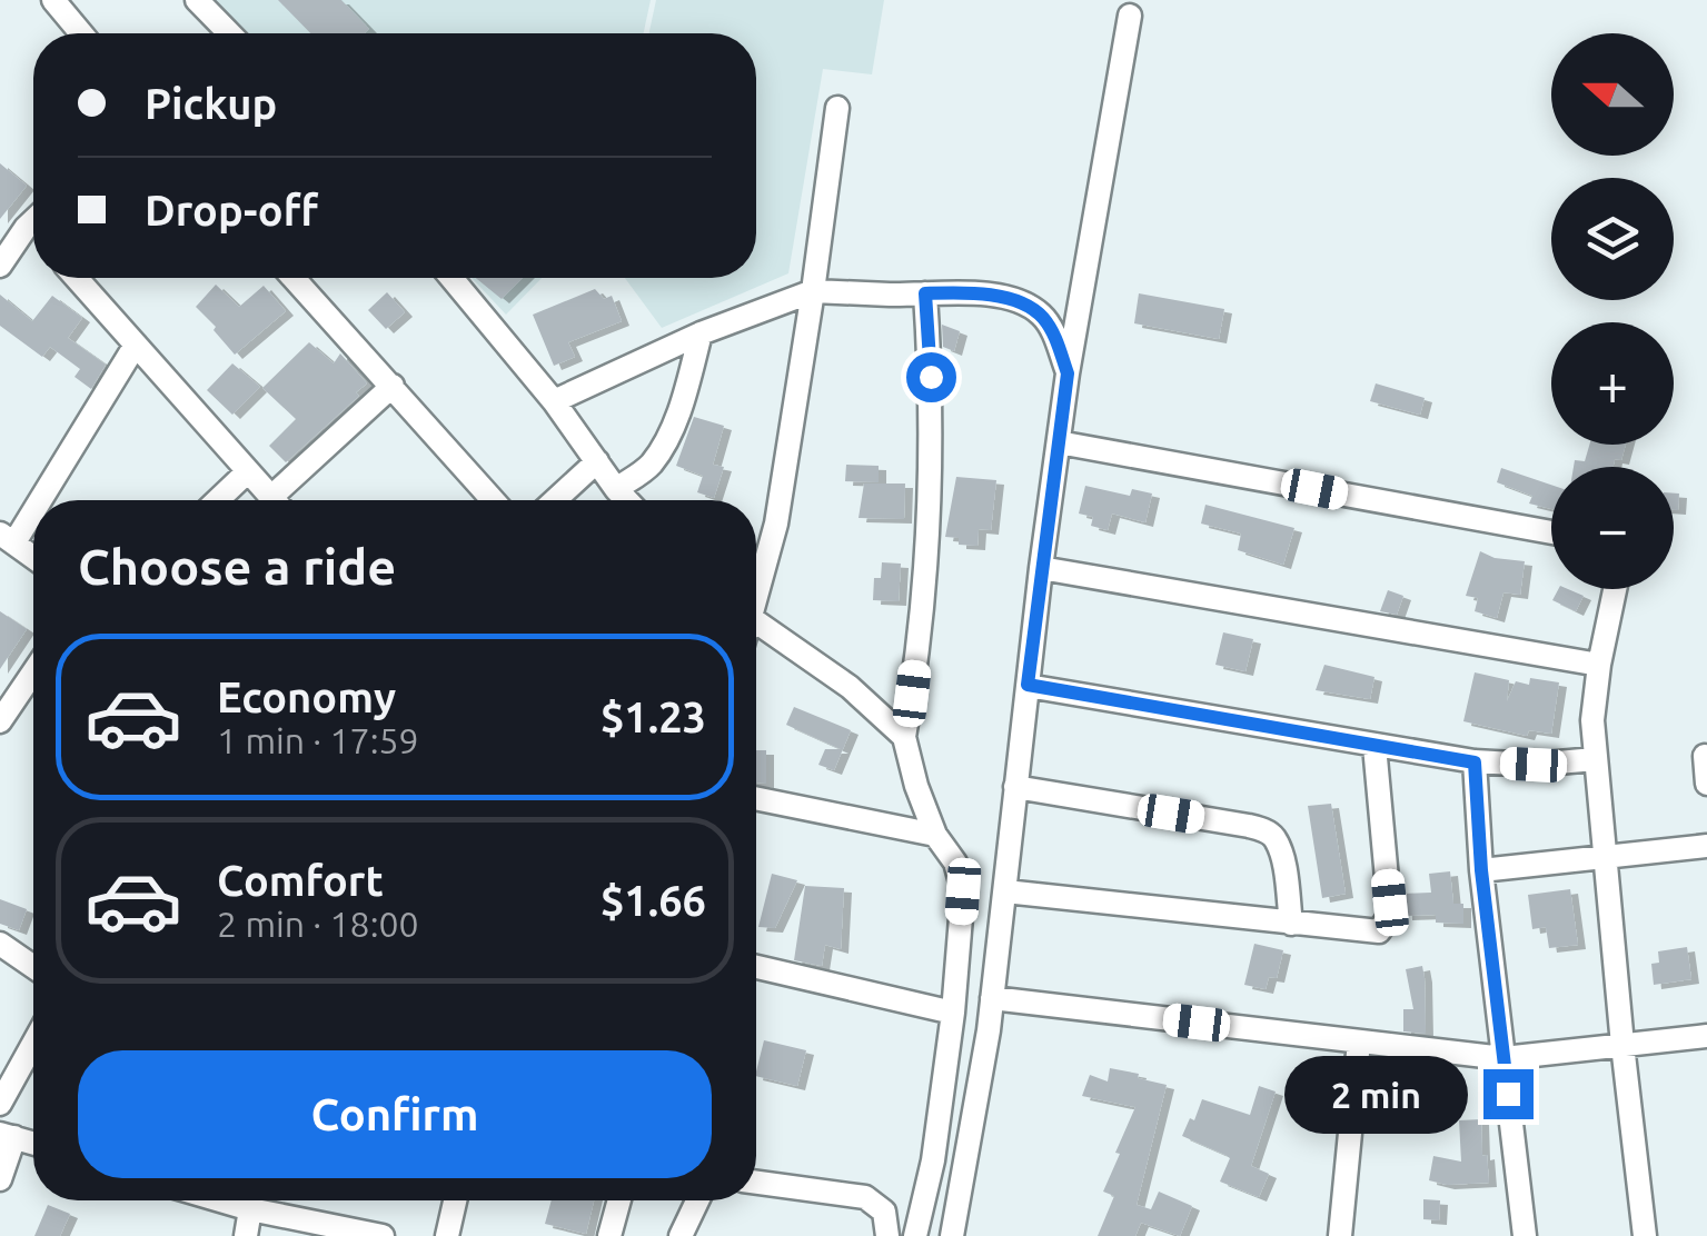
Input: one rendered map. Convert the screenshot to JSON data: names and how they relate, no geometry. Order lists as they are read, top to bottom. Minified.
{"north":"left","page":{"map_buttons":["+","−"],"banner":["Pickup","Drop-off"],"heading":"Choose a ride","list":[{"name":"Economy","note":"1 min · 17:59","value":"$1.23"},{"name":"Comfort","note":"2 min · 18:00","value":"$1.66"}],"buttons":"Confirm","bubble":"2 min"}}
